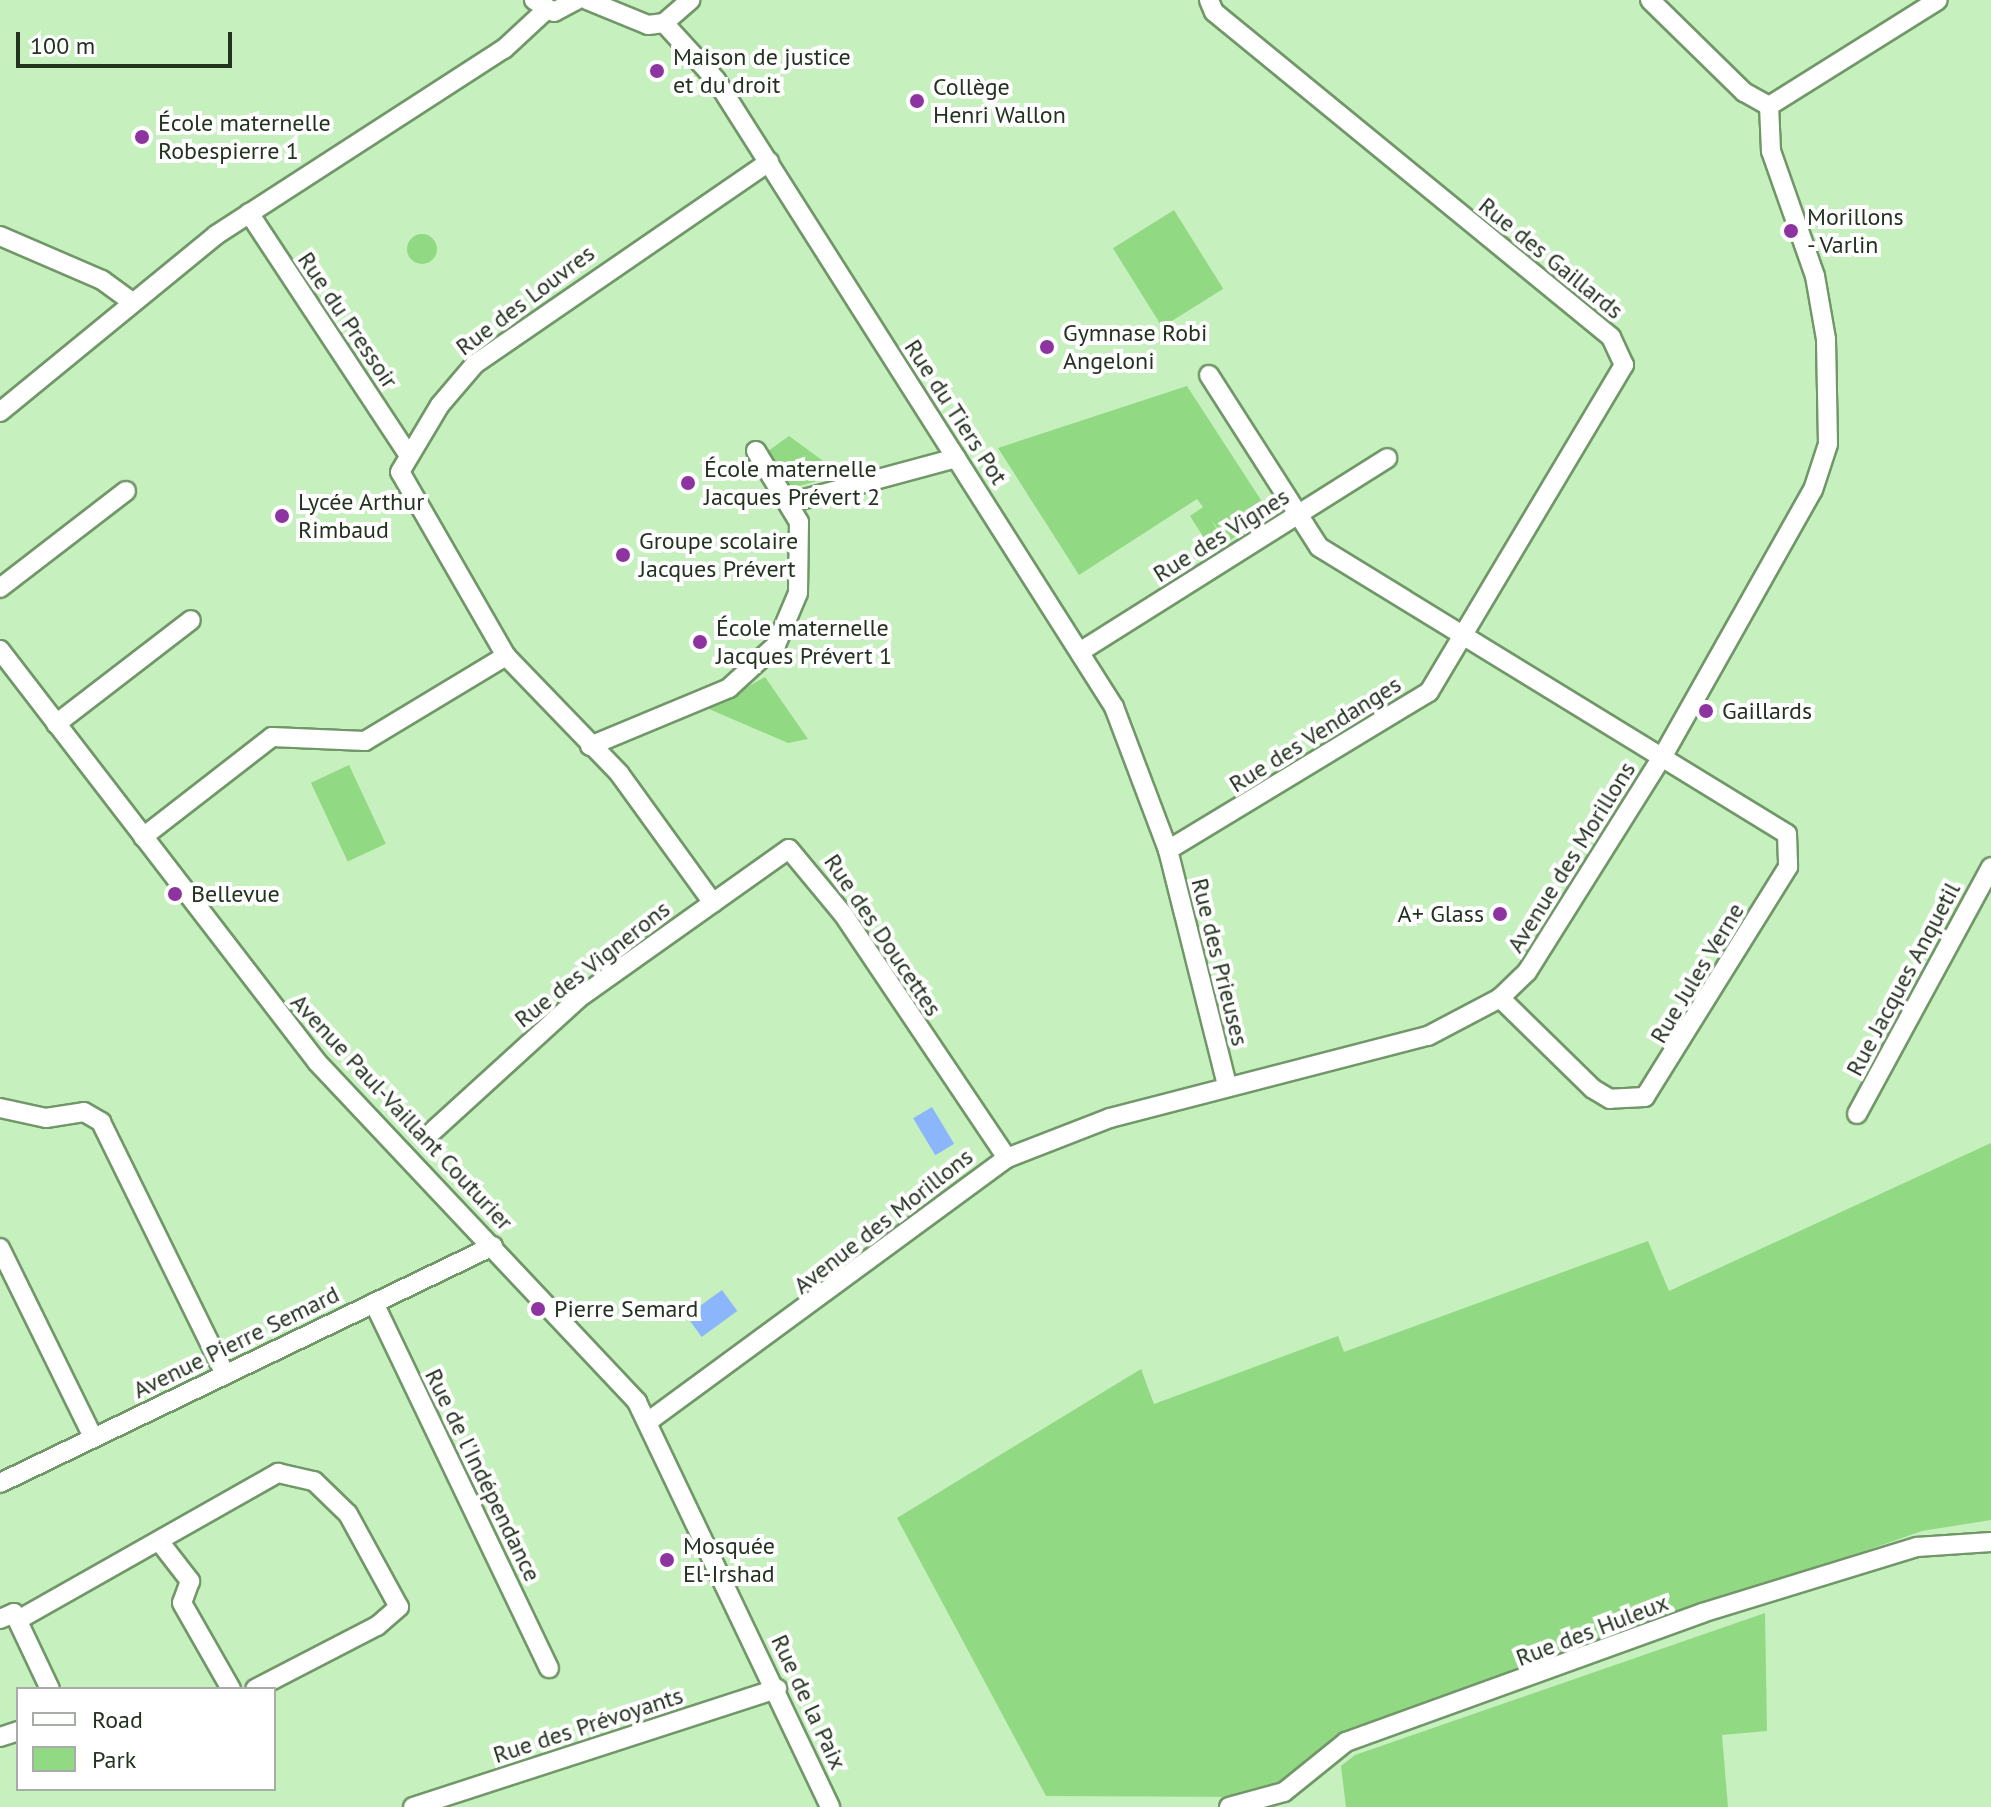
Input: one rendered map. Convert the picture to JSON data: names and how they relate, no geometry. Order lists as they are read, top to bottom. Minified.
{"streets":{"street":["Rue des Gaillards","Rue des Louvres","Rue du Pressoir","Rue du Tiers Pot","Rue des Vignes","Rue des Vendanges","Avenue des Morillons","Rue des Doucettes","Rue des Prieuses","Rue des Vignerons","Rue Jules Verne","Rue Jacques Anquetil","Avenue Paul-Vaillant Couturier","Avenue Pierre Semard","Rue de l'Indépendance","Rue des Huleux","Rue de la Paix","Rue des Prévoyants"]},"crossings":[["Rue des Gaillards","Rue des Vendanges"],["Rue des Louvres","Rue du Pressoir"],["Rue des Louvres","Rue du Tiers Pot"],["Rue du Tiers Pot","Rue des Vignes"],["Rue du Tiers Pot","Rue des Vendanges"],["Rue du Tiers Pot","Rue des Prieuses"],["Rue des Vendanges","Rue des Prieuses"],["Avenue des Morillons","Rue des Doucettes"],["Avenue des Morillons","Rue des Prieuses"],["Avenue des Morillons","Rue Jules Verne"],["Avenue des Morillons","Avenue Paul-Vaillant Couturier"],["Rue des Doucettes","Rue des Vignerons"],["Avenue Paul-Vaillant Couturier","Avenue Pierre Semard"],["Avenue Paul-Vaillant Couturier","Rue de la Paix"],["Avenue Pierre Semard","Rue de l'Indépendance"],["Rue de la Paix","Rue des Prévoyants"]],"places":["Maison de justice et du droit","Collège Henri Wallon","École maternelle Robespierre 1","Morillons - Varlin","Gymnase Robi Angeloni","École maternelle Jacques Prévert 2","Lycée Arthur Rimbaud","Groupe scolaire Jacques Prévert","École maternelle Jacques Prévert 1","Gaillards","Bellevue","A+ Glass","Pierre Semard","Mosquée El-Irshad"],"legend":["Road","Park"],"scale_bar":"100 m"}
